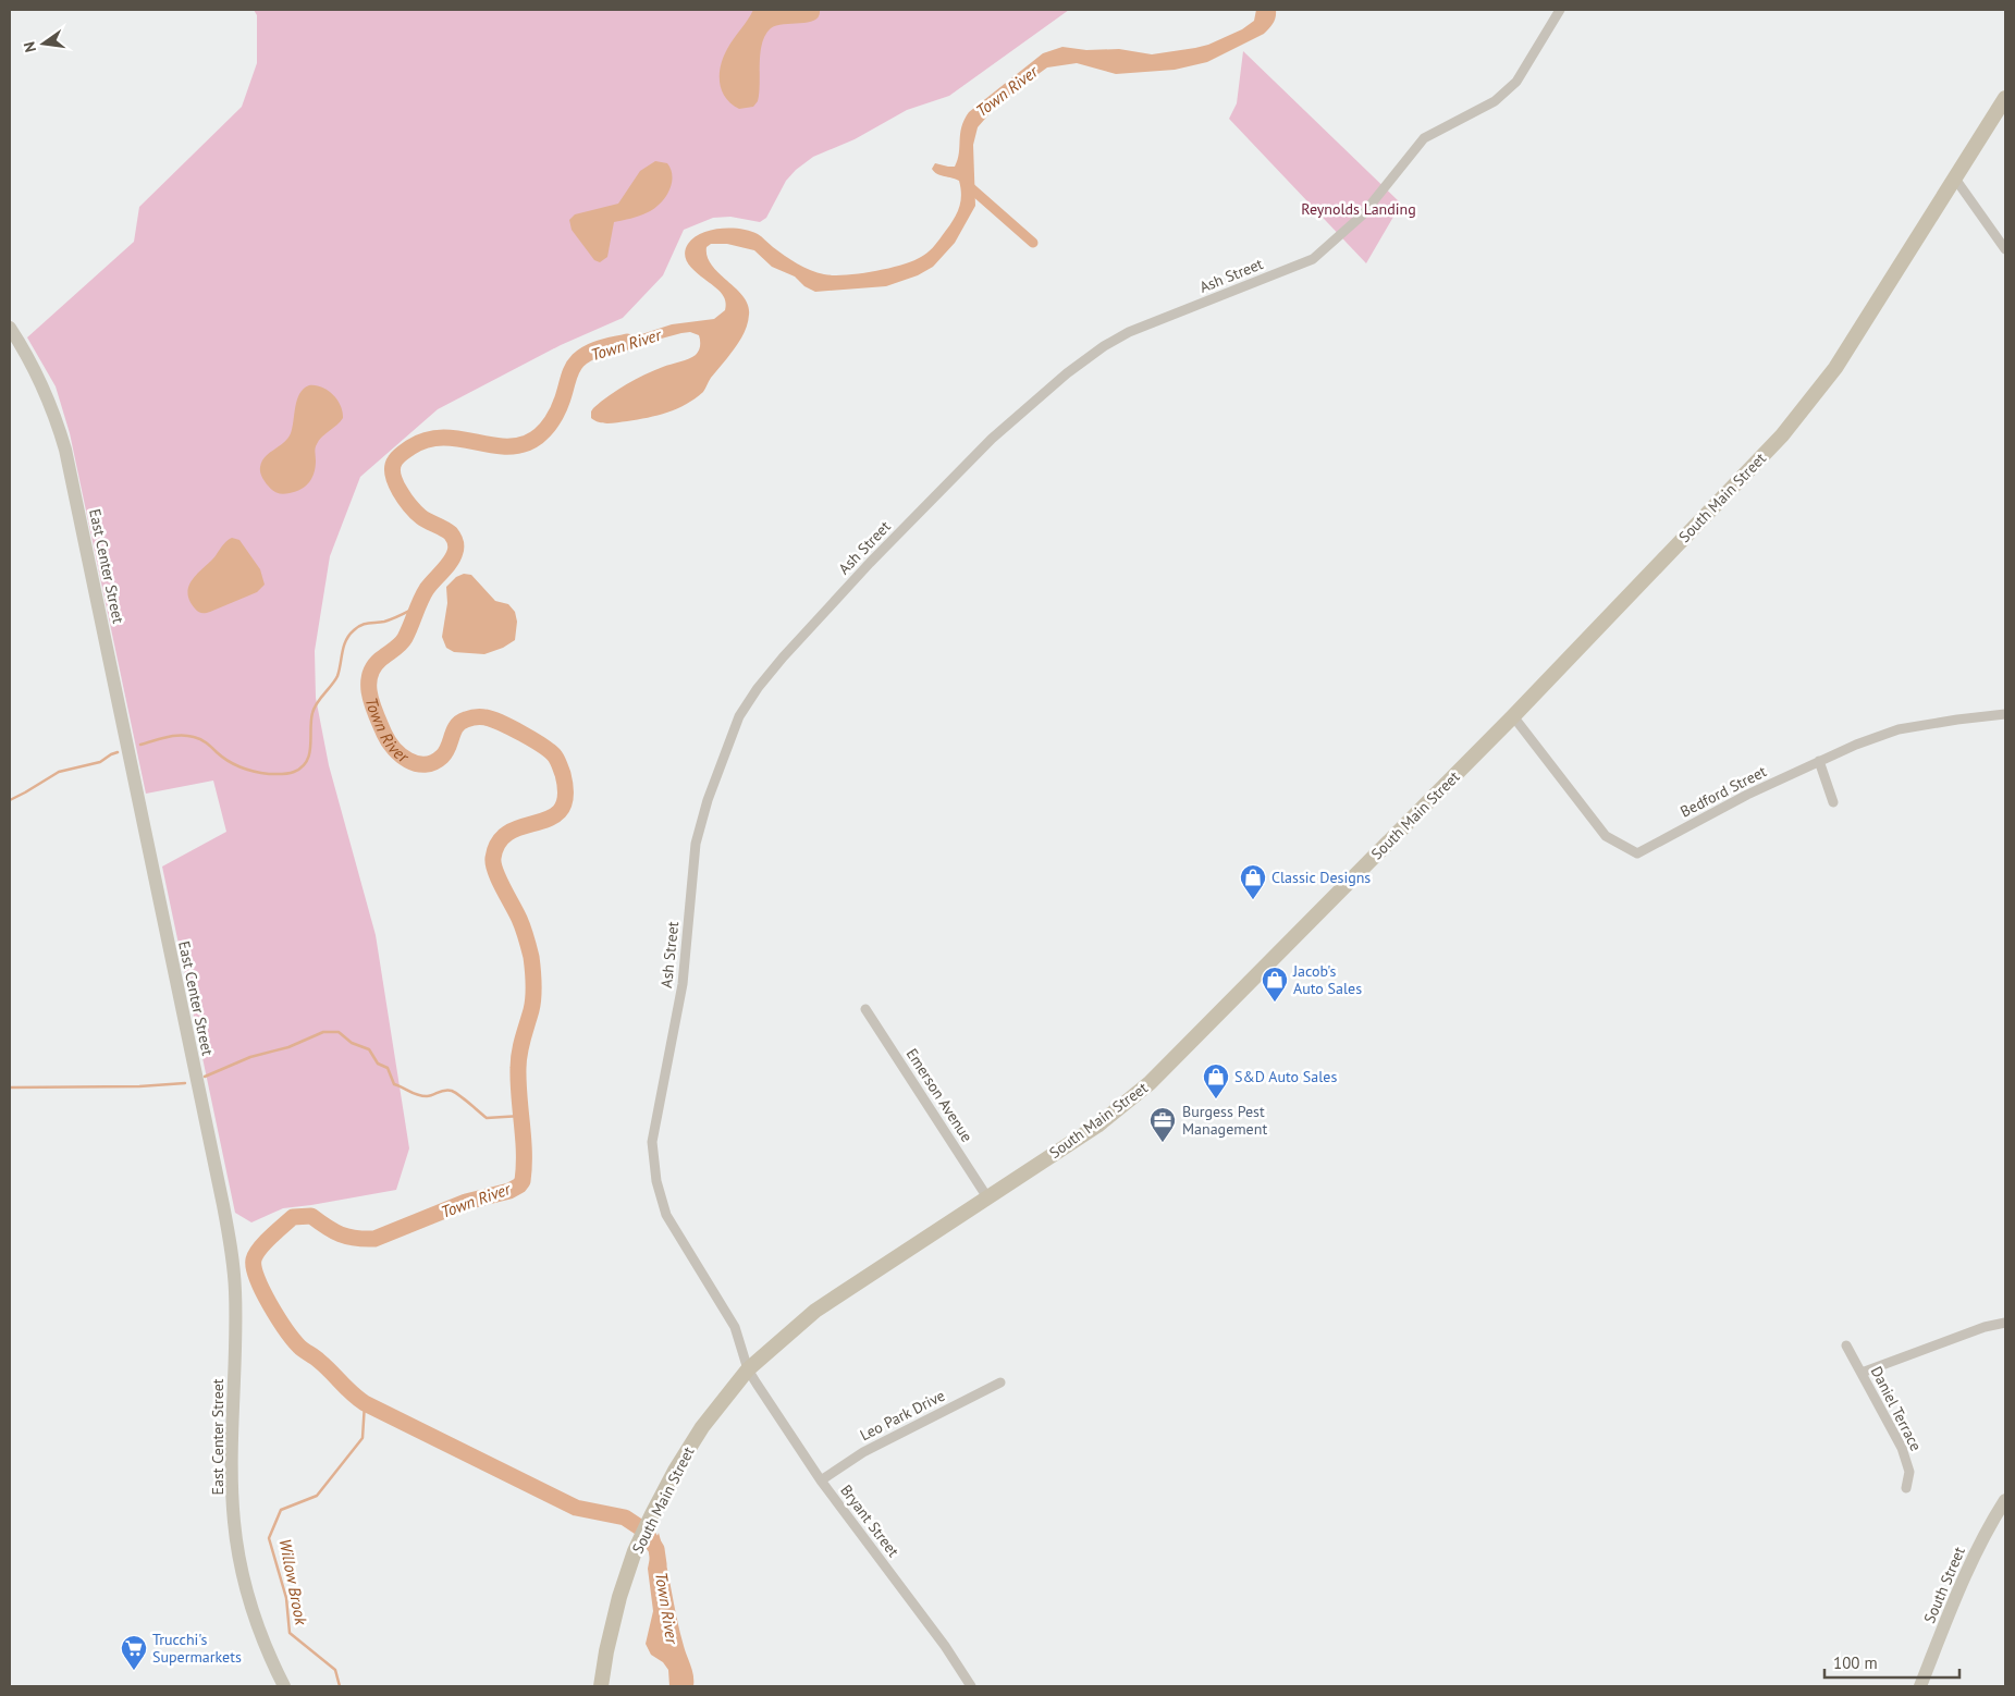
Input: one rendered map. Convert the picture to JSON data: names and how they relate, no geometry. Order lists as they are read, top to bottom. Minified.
{"streets":{"main road":["South Main Street","East Center Street","South Street"],"street":["Ash Street","Bedford Street","Emerson Avenue","Daniel Terrace","Leo Park Drive","Bryant Street"]},"crossings":[["Ash Street","South Main Street"],["Ash Street","Bryant Street"],["South Main Street","Bedford Street"],["South Main Street","Emerson Avenue"],["South Main Street","Bryant Street"],["Leo Park Drive","Bryant Street"]],"water":["Town River","Willow Brook"],"parks":["Reynolds Landing"],"places":{"shop":["Classic Designs","Jacob's Auto Sales","S&D Auto Sales"],"office":["Burgess Pest Management"],"supermarket":["Trucchi's Supermarkets"]},"scale_bar":"100 m","north":"left"}
